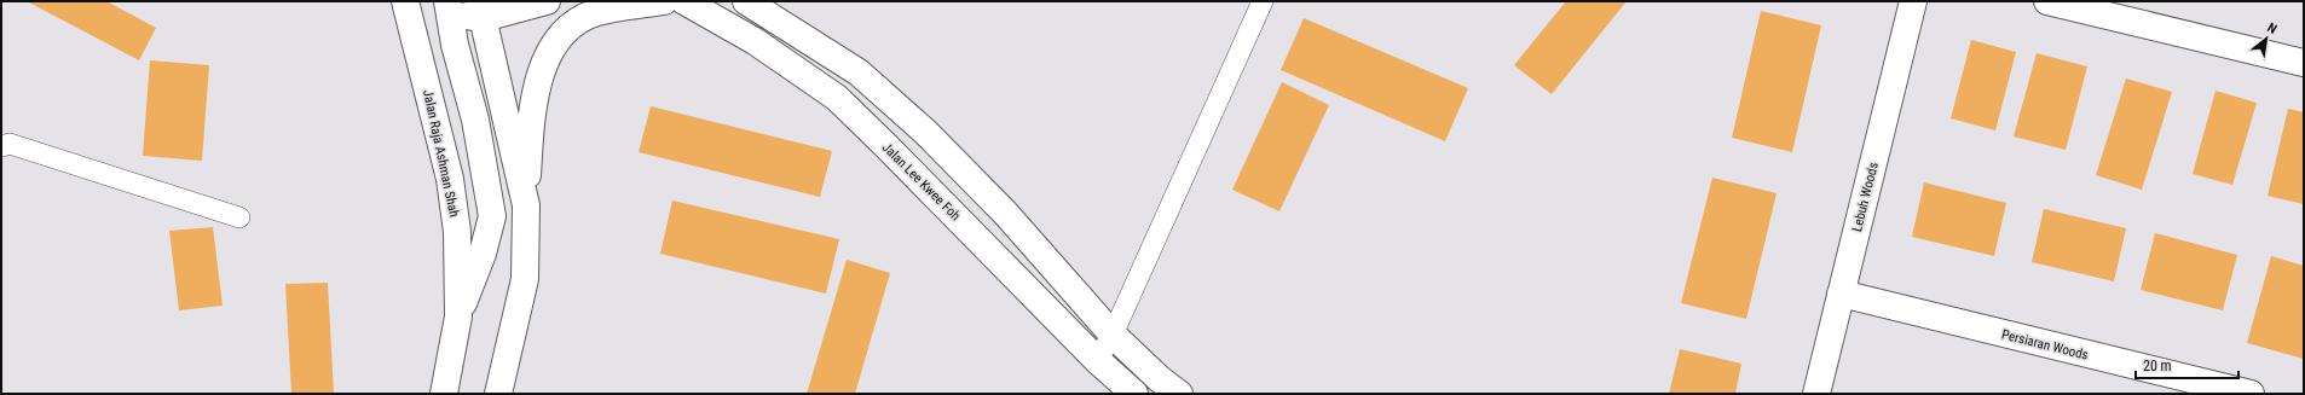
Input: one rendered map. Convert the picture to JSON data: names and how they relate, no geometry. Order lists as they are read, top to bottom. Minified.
{"streets":{"main road":["Jalan Raja Ashman Shah","Jalan Lee Kwee Foh","Lebuh Woods","Persiaran Woods"]},"crossings":[["Lebuh Woods","Persiaran Woods"]],"scale_bar":"20 m","north":"top right"}
